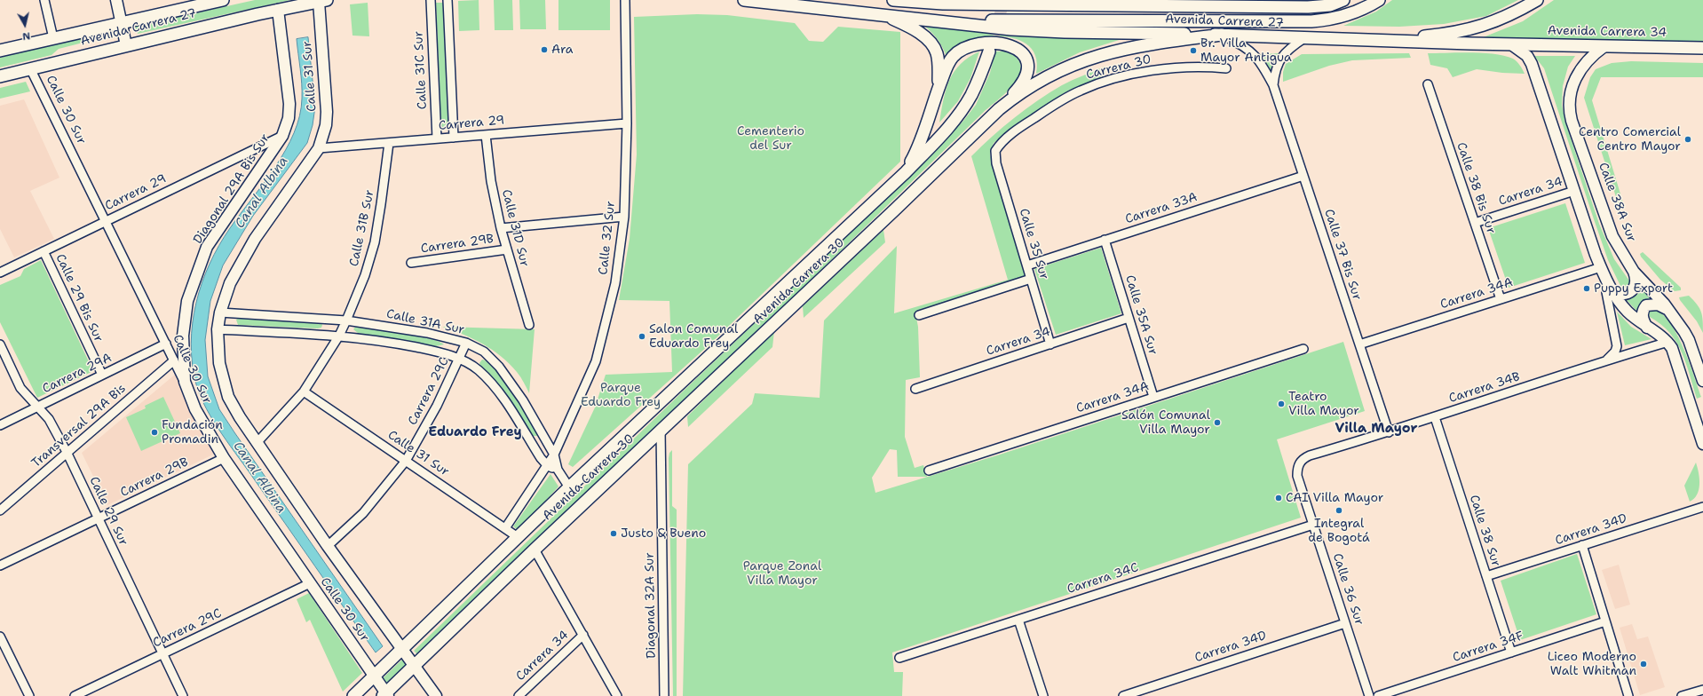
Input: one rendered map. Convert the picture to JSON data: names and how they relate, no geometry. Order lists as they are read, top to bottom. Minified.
{"streets":{"main road":["Avenida Carrera 27","Avenida Carrera 34","Avenida Carrera 30"],"street":["Carrera 30","Calle 31C Sur","Calle 31 Sur","Calle 30 Sur","Carrera 29","Calle 38 Bis Sur","Diagonal 29A Bis Sur","Carrera 34","Calle 38A Sur","Carrera 33A","Calle 31B Sur","Calle 31D Sur","Calle 32 Sur","Carrera 29B","Calle 35 Sur","Calle 37 Bis Sur","Carrera 34A","Calle 29 Bis Sur","Calle 35A Sur","Calle 31A Sur","Carrera 29A","Carrera 34B","Carrera 29C","Transversal 29A Bis","Calle 29 Sur","Carrera 34D","Calle 38 Sur","Carrera 34C","Calle 36 Sur","Diagonal 32A Sur","Carrera 34F"]},"crossings":[["Avenida Carrera 27","Avenida Carrera 34"],["Avenida Carrera 27","Calle 31 Sur"],["Avenida Carrera 27","Calle 30 Sur"],["Avenida Carrera 27","Calle 37 Bis Sur"],["Avenida Carrera 27","Avenida Carrera 30"],["Avenida Carrera 34","Calle 38A Sur"],["Carrera 30","Calle 35 Sur"],["Calle 31C Sur","Carrera 29"],["Calle 31 Sur","Carrera 29"],["Calle 31 Sur","Diagonal 29A Bis Sur"],["Calle 31 Sur","Calle 32 Sur"],["Calle 31 Sur","Avenida Carrera 30"],["Calle 31 Sur","Carrera 29C"],["Calle 30 Sur","Carrera 29"],["Calle 30 Sur","Diagonal 29A Bis Sur"],["Calle 30 Sur","Carrera 29B"],["Calle 30 Sur","Avenida Carrera 30"],["Calle 30 Sur","Carrera 29A"],["Calle 30 Sur","Carrera 29C"],["Calle 30 Sur","Transversal 29A Bis"],["Carrera 29","Diagonal 29A Bis Sur"],["Carrera 29","Calle 31B Sur"],["Carrera 29","Calle 31D Sur"],["Carrera 29","Calle 32 Sur"],["Carrera 29","Calle 29 Bis Sur"],["Calle 38 Bis Sur","Carrera 34"],["Calle 38 Bis Sur","Carrera 34A"],["Carrera 34","Calle 35 Sur"],["Carrera 34","Calle 35A Sur"],["Carrera 33A","Calle 35 Sur"],["Carrera 33A","Calle 37 Bis Sur"],["Carrera 33A","Calle 35A Sur"],["Calle 31B Sur","Calle 31A Sur"],["Calle 31D Sur","Carrera 29B"],["Calle 32 Sur","Calle 31A Sur"],["Carrera 29B","Calle 29 Sur"],["Calle 37 Bis Sur","Avenida Carrera 30"],["Calle 37 Bis Sur","Carrera 34A"],["Calle 37 Bis Sur","Carrera 34B"],["Avenida Carrera 30","Calle 31A Sur"],["Avenida Carrera 30","Diagonal 32A Sur"],["Carrera 34A","Calle 35A Sur"],["Calle 29 Bis Sur","Carrera 29A"],["Calle 31A Sur","Carrera 29C"],["Carrera 29A","Calle 29 Sur"],["Carrera 34B","Calle 38 Sur"],["Carrera 34B","Calle 36 Sur"],["Carrera 29C","Calle 29 Sur"],["Transversal 29A Bis","Calle 29 Sur"],["Carrera 34D","Calle 38 Sur"],["Carrera 34D","Calle 36 Sur"],["Calle 38 Sur","Carrera 34F"],["Carrera 34C","Calle 36 Sur"]],"districts":["Villa Mayor","Eduardo Frey"],"water":["Canal Albina"],"parks":["Cementerio del Sur","Parque Eduardo Frey","Parque Zonal Villa Mayor"],"places":["Ara","Br. Villa Mayor Antigua","Centro Comercial Centro Mayor","Puppy Export","Salon Comunal Eduardo Frey","Teatro Villa Mayor","Salón Comunal Villa Mayor","Fundación Promadin","CAI Villa Mayor","Integral de Bogotá","Justo & Bueno","Liceo Moderno Walt Whitman"],"north":"bottom"}
